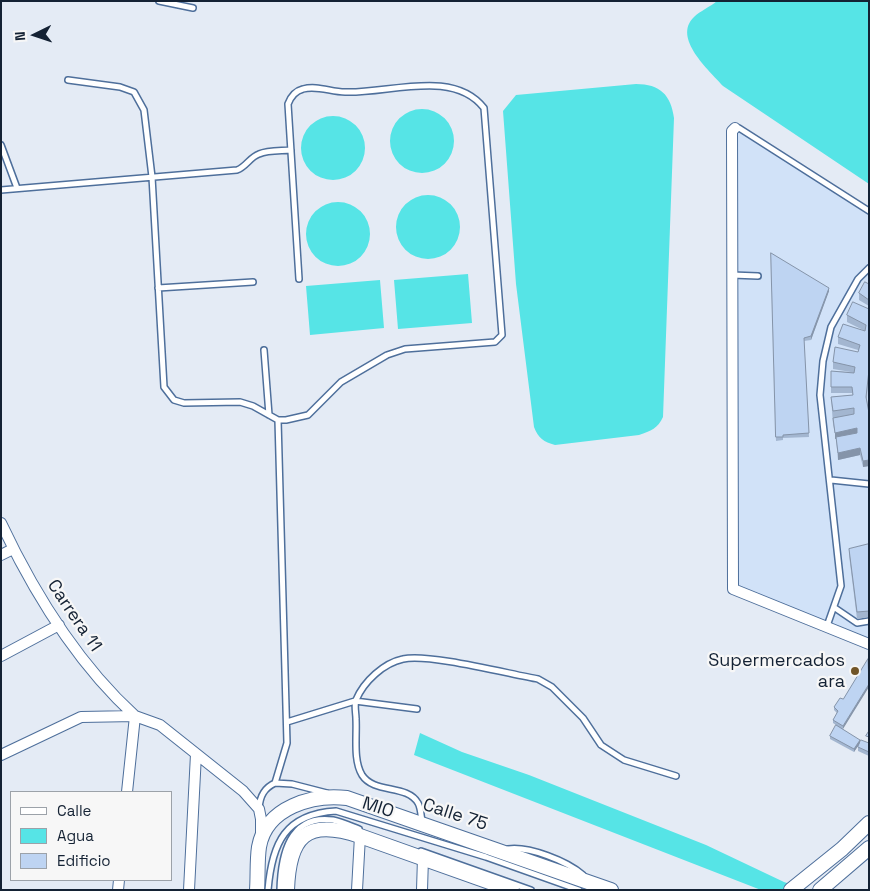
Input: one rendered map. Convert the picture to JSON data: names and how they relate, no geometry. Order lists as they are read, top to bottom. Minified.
{"streets":{"main road":["Calle 75"],"street":["Carrera 11"],"lane":["MIO"]},"crossings":[["MIO","Calle 75"]],"places":["Supermercados ara"],"legend":["Calle","Agua","Edificio"],"north":"left"}
